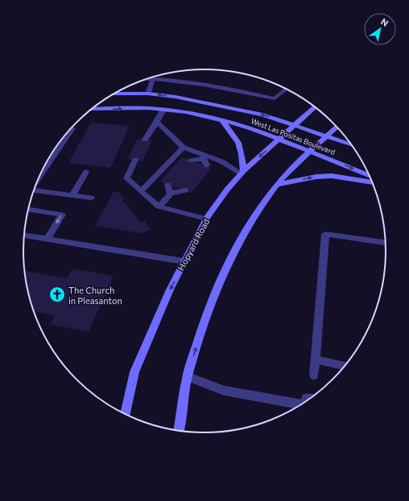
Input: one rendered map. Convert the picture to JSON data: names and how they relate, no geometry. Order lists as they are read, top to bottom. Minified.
{"streets":{"main road":["West Las Positas Boulevard","Hopyard Road"]},"crossings":[["West Las Positas Boulevard","Hopyard Road"]],"places":{"church":["The Church in Pleasanton"]},"north":"top right"}
